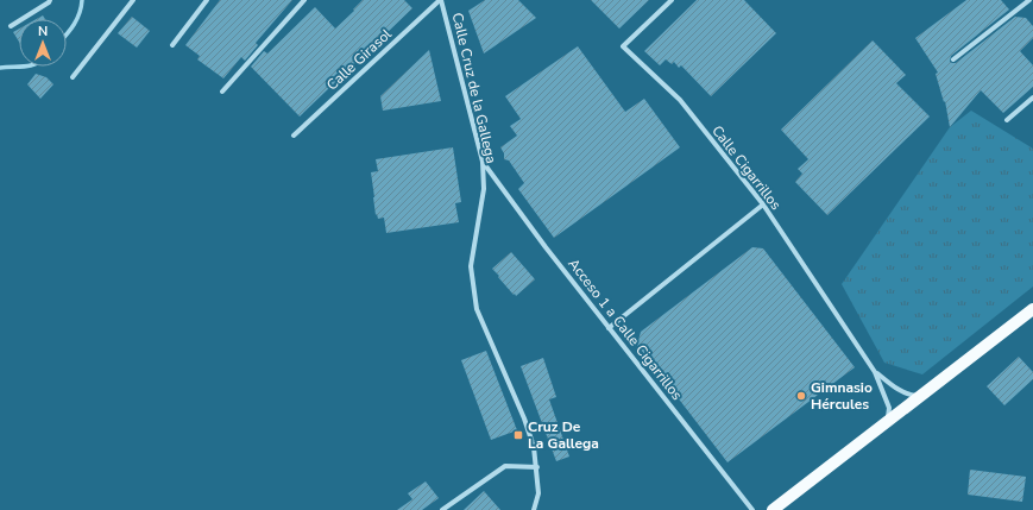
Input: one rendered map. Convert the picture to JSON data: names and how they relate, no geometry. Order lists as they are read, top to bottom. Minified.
{"streets":{"street":["Calle Girasol","Calle Cruz de la Gallega","Calle Cigarrillos","Acceso 1 a Calle Cigarrillos"]},"crossings":[["Calle Girasol","Calle Cruz de la Gallega"],["Calle Cruz de la Gallega","Acceso 1 a Calle Cigarrillos"]],"places":{"other":["Gimnasio Hércules"],"transit":["Cruz De La Gallega"]},"north":"top"}
